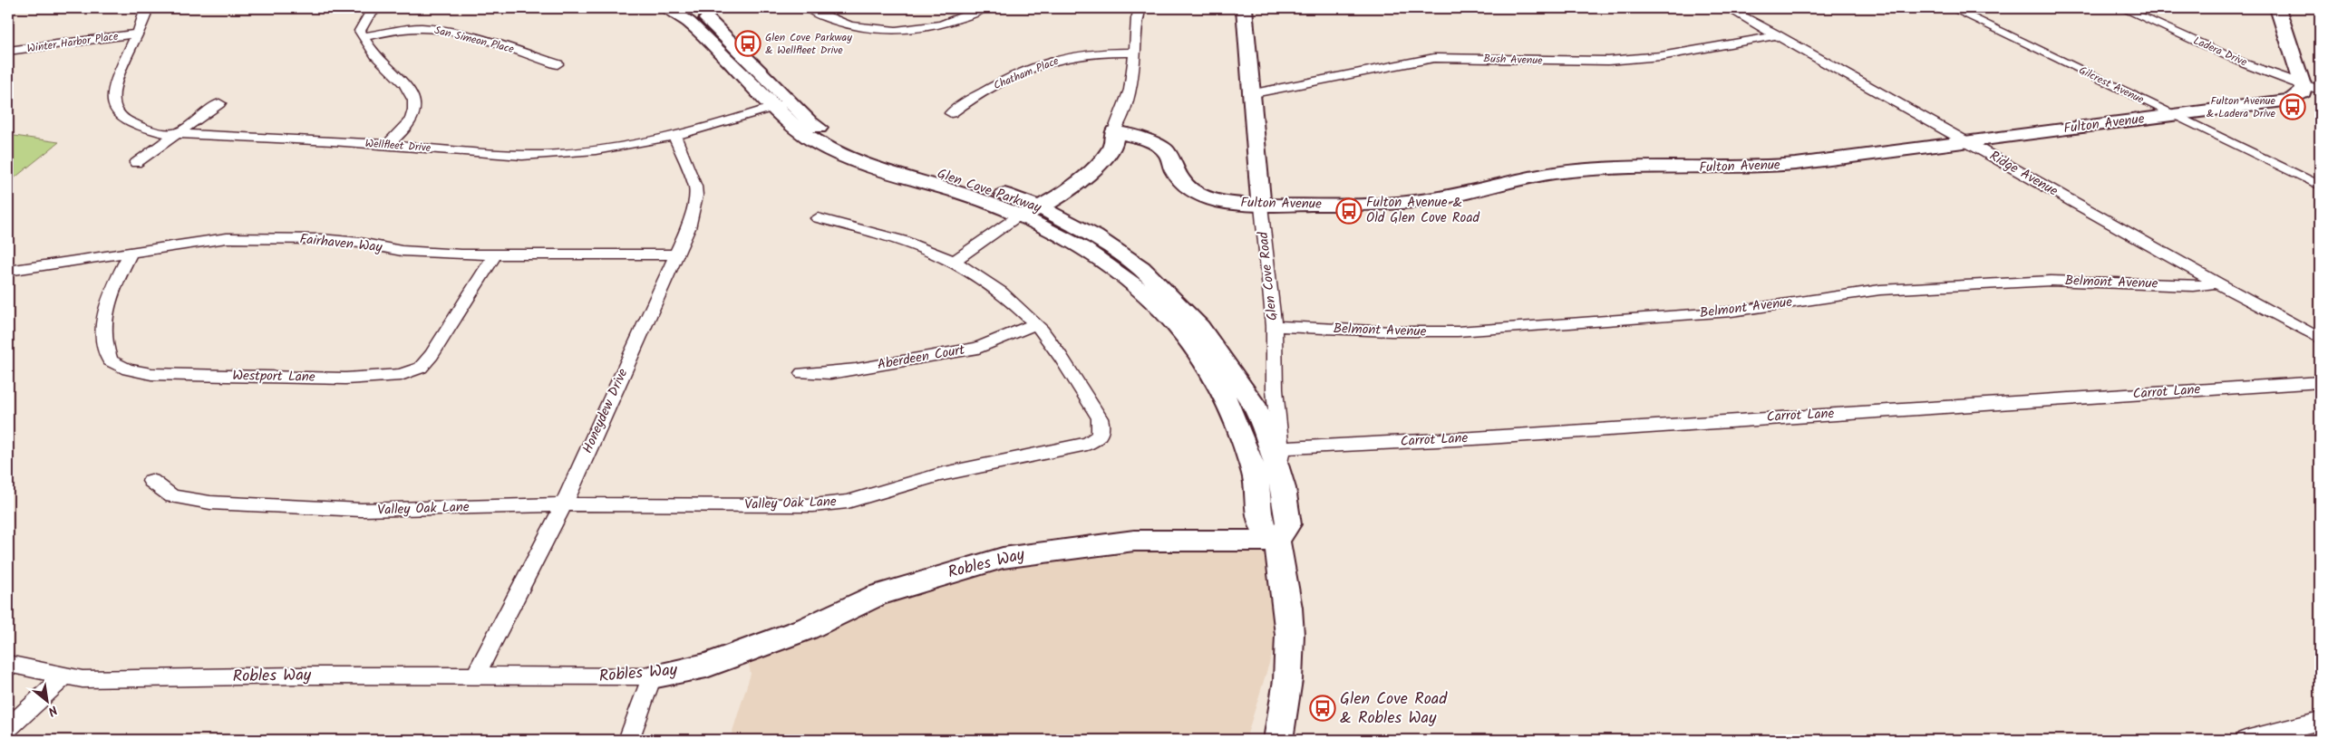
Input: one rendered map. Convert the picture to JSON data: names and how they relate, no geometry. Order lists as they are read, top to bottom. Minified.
{"streets":{"street":["San Simeon Place","Winter Harbor Place","Ladera Drive","Bush Avenue","Chatham Place","Gilcrest Avenue","Fulton Avenue","Wellfleet Drive","Ridge Avenue","Glen Cove Parkway","Fairhaven Way","Glen Cove Road","Belmont Avenue","Aberdeen Court","Westport Lane","Carrot Lane","Honeydew Drive","Valley Oak Lane","Robles Way"]},"crossings":[["Winter Harbor Place","Wellfleet Drive"],["Ladera Drive","Fulton Avenue"],["Bush Avenue","Ridge Avenue"],["Bush Avenue","Glen Cove Road"],["Gilcrest Avenue","Fulton Avenue"],["Fulton Avenue","Ridge Avenue"],["Fulton Avenue","Glen Cove Road"],["Wellfleet Drive","Glen Cove Parkway"],["Wellfleet Drive","Honeydew Drive"],["Ridge Avenue","Belmont Avenue"],["Glen Cove Parkway","Glen Cove Road"],["Glen Cove Parkway","Robles Way"],["Fairhaven Way","Westport Lane"],["Fairhaven Way","Honeydew Drive"],["Glen Cove Road","Belmont Avenue"],["Glen Cove Road","Carrot Lane"],["Glen Cove Road","Robles Way"],["Aberdeen Court","Valley Oak Lane"],["Honeydew Drive","Valley Oak Lane"],["Honeydew Drive","Robles Way"]],"places":{"bus stop":["Glen Cove Parkway & Wellfleet Drive","Fulton Avenue & Ladera Drive","Fulton Avenue & Old Glen Cove Road","Glen Cove Road & Robles Way"]},"north":"bottom right"}
